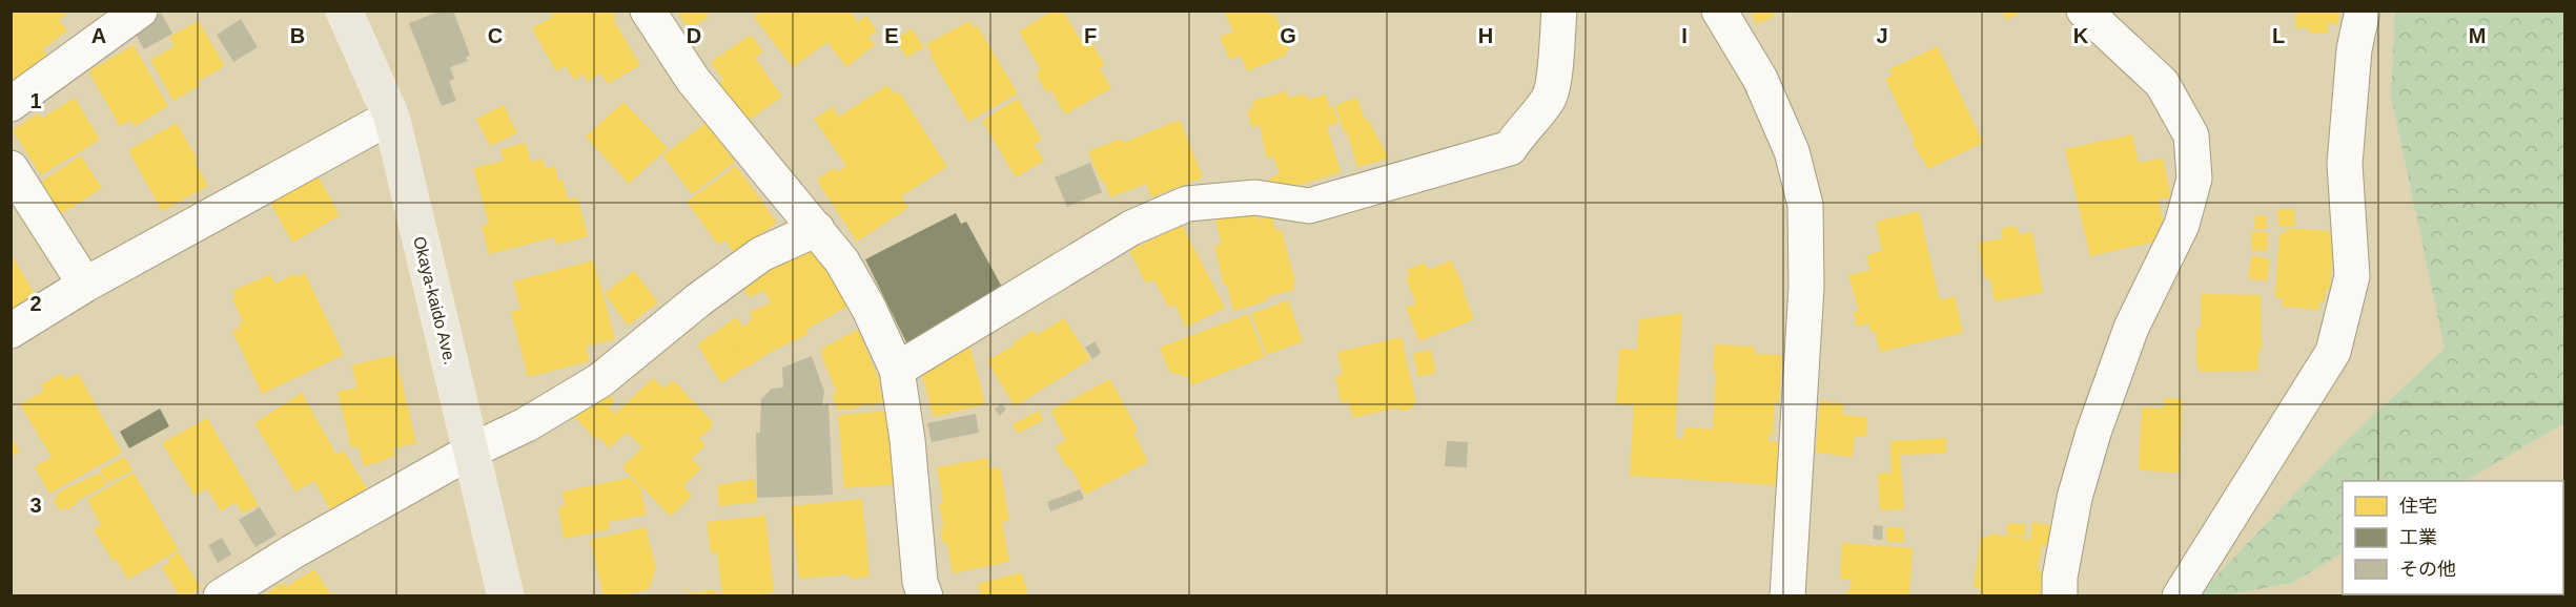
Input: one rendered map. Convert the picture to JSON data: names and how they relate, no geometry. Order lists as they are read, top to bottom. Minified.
{"streets":{"main road":["Okaya-kaido Ave."]},"legend":["住宅","工業","その他"],"grid":{"columns":["A","B","C","D","E","F","G","H","I","J","K","L","M"],"rows":["1","2","3"]}}
